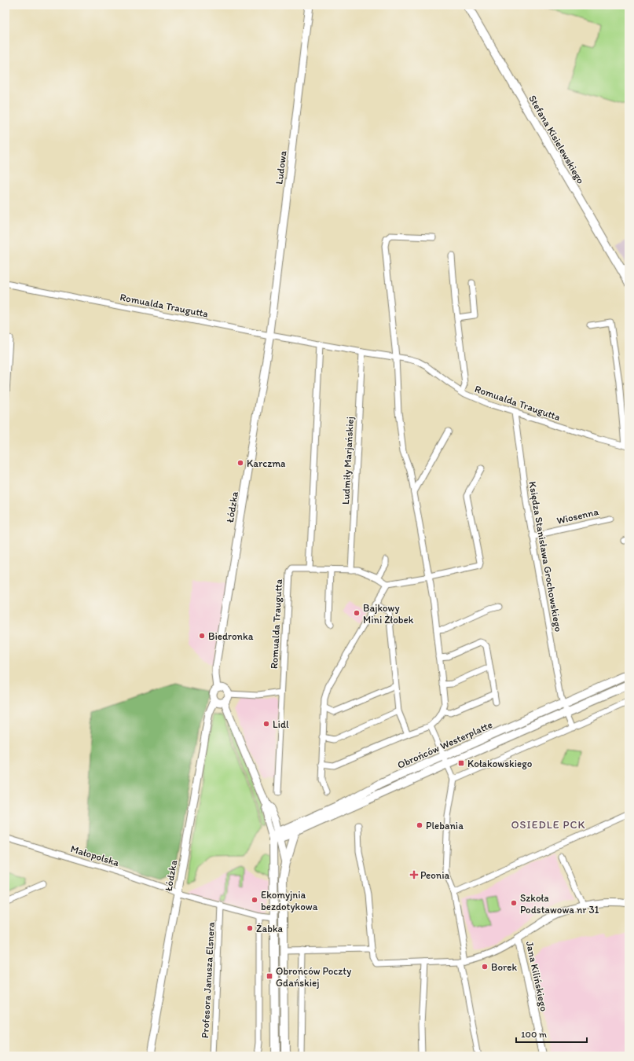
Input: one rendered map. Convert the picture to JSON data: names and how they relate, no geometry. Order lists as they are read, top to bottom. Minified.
{"streets":{"main road":["Stefana Kisielewskiego","Obrońców Westerplatte"],"street":["Ludowa","Romualda Traugutta","Ludmiły Marjańskiej","Łódzka","Wiosenna","Księdza Stanisława Grochowskiego","Małopolska","Jana Kilińskiego","Profesora Janusza Elsnera"]},"crossings":[["Ludowa","Romualda Traugutta"],["Ludowa","Łódzka"],["Romualda Traugutta","Ludmiły Marjańskiej"],["Romualda Traugutta","Łódzka"],["Romualda Traugutta","Księdza Stanisława Grochowskiego"],["Łódzka","Małopolska"],["Wiosenna","Księdza Stanisława Grochowskiego"],["Księdza Stanisława Grochowskiego","Obrońców Westerplatte"],["Małopolska","Profesora Janusza Elsnera"]],"districts":["OSIEDLE PCK"],"places":{"other":["Karczma","Bajkowy Mini Żłobek","Biedronka","Lidl","Plebania","Ekomyjnia bezdotykowa","Szkoła Podstawowa nr 31","Żabka","Borek"],"transit":["Kołakowskiego","Obrońców Poczty Gdańskiej"],"health":["Peonia"]},"scale_bar":"100 m"}
